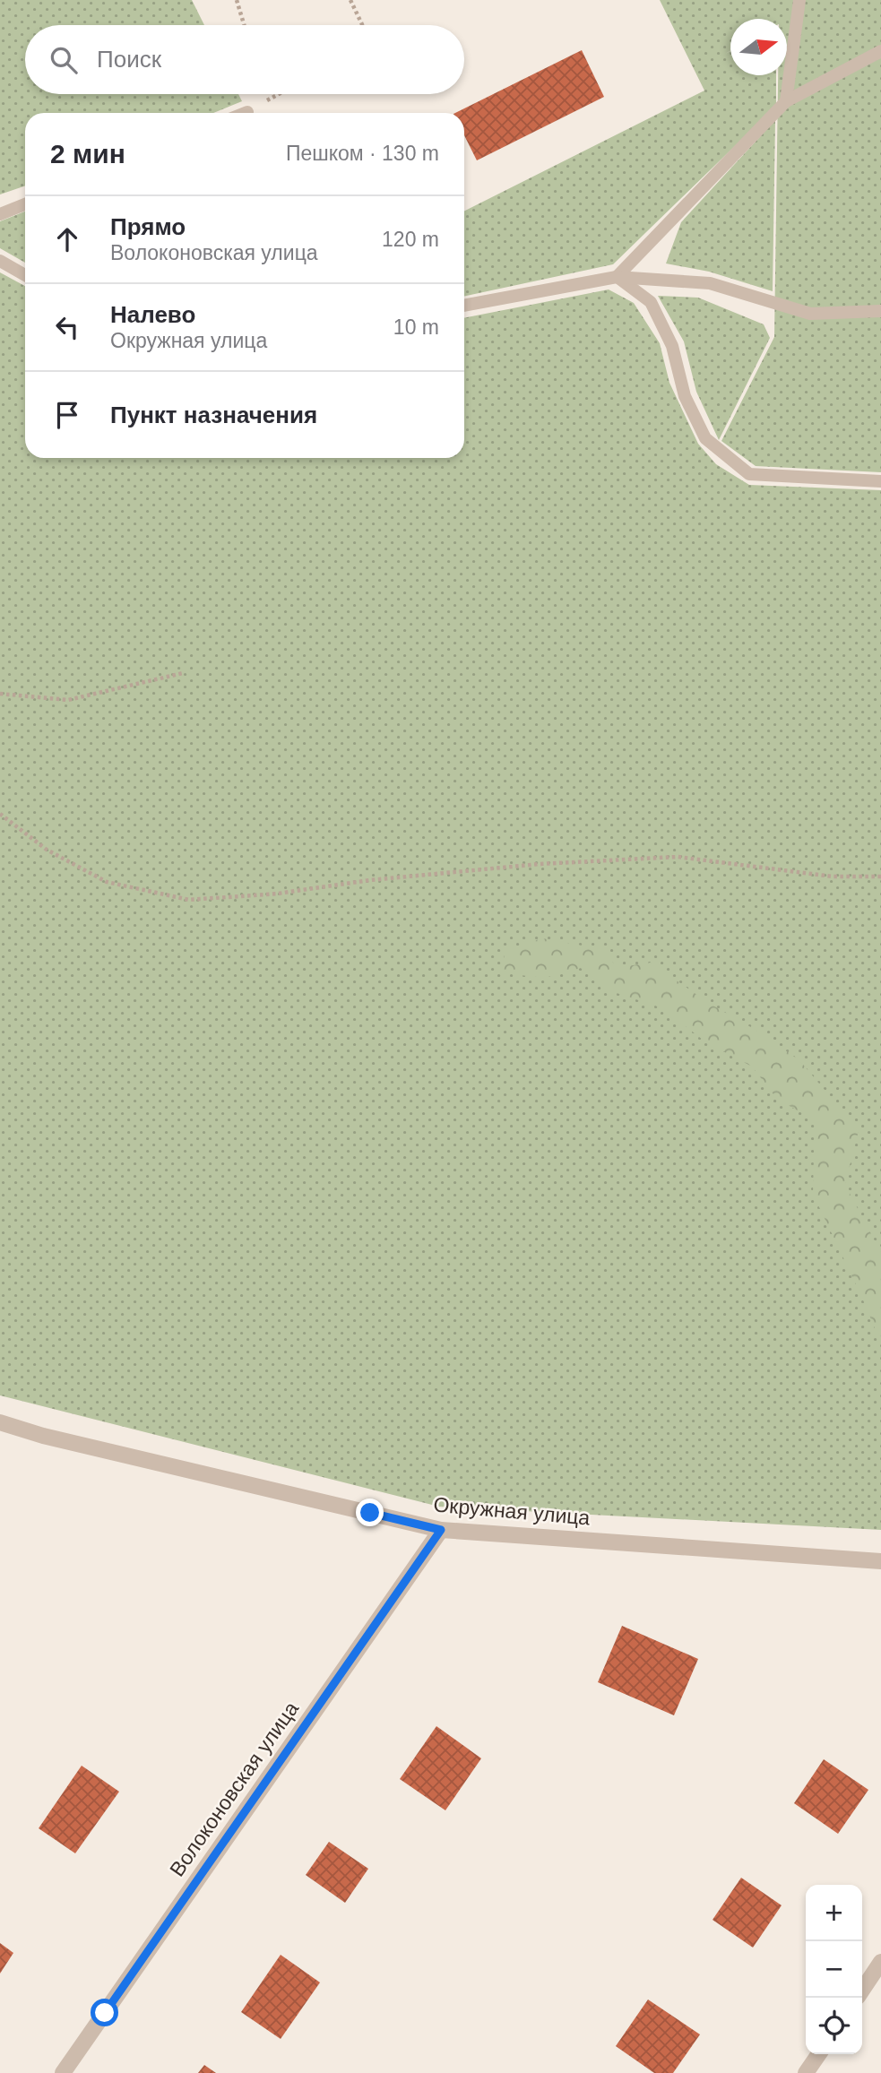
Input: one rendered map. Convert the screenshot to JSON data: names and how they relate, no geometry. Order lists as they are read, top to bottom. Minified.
{"streets":{"street":["Окружная улица","Волоконовская улица"]},"crossings":[["Окружная улица","Волоконовская улица"]],"north":"right","page":{"search":"Поиск","heading":["2 мин","Пешком · 130 m"],"list":[["Прямо","Волоконовская улица","120 m"],["Налево","Окружная улица","10 m"],"Пункт назначения"],"map_buttons":["+","−"]}}
